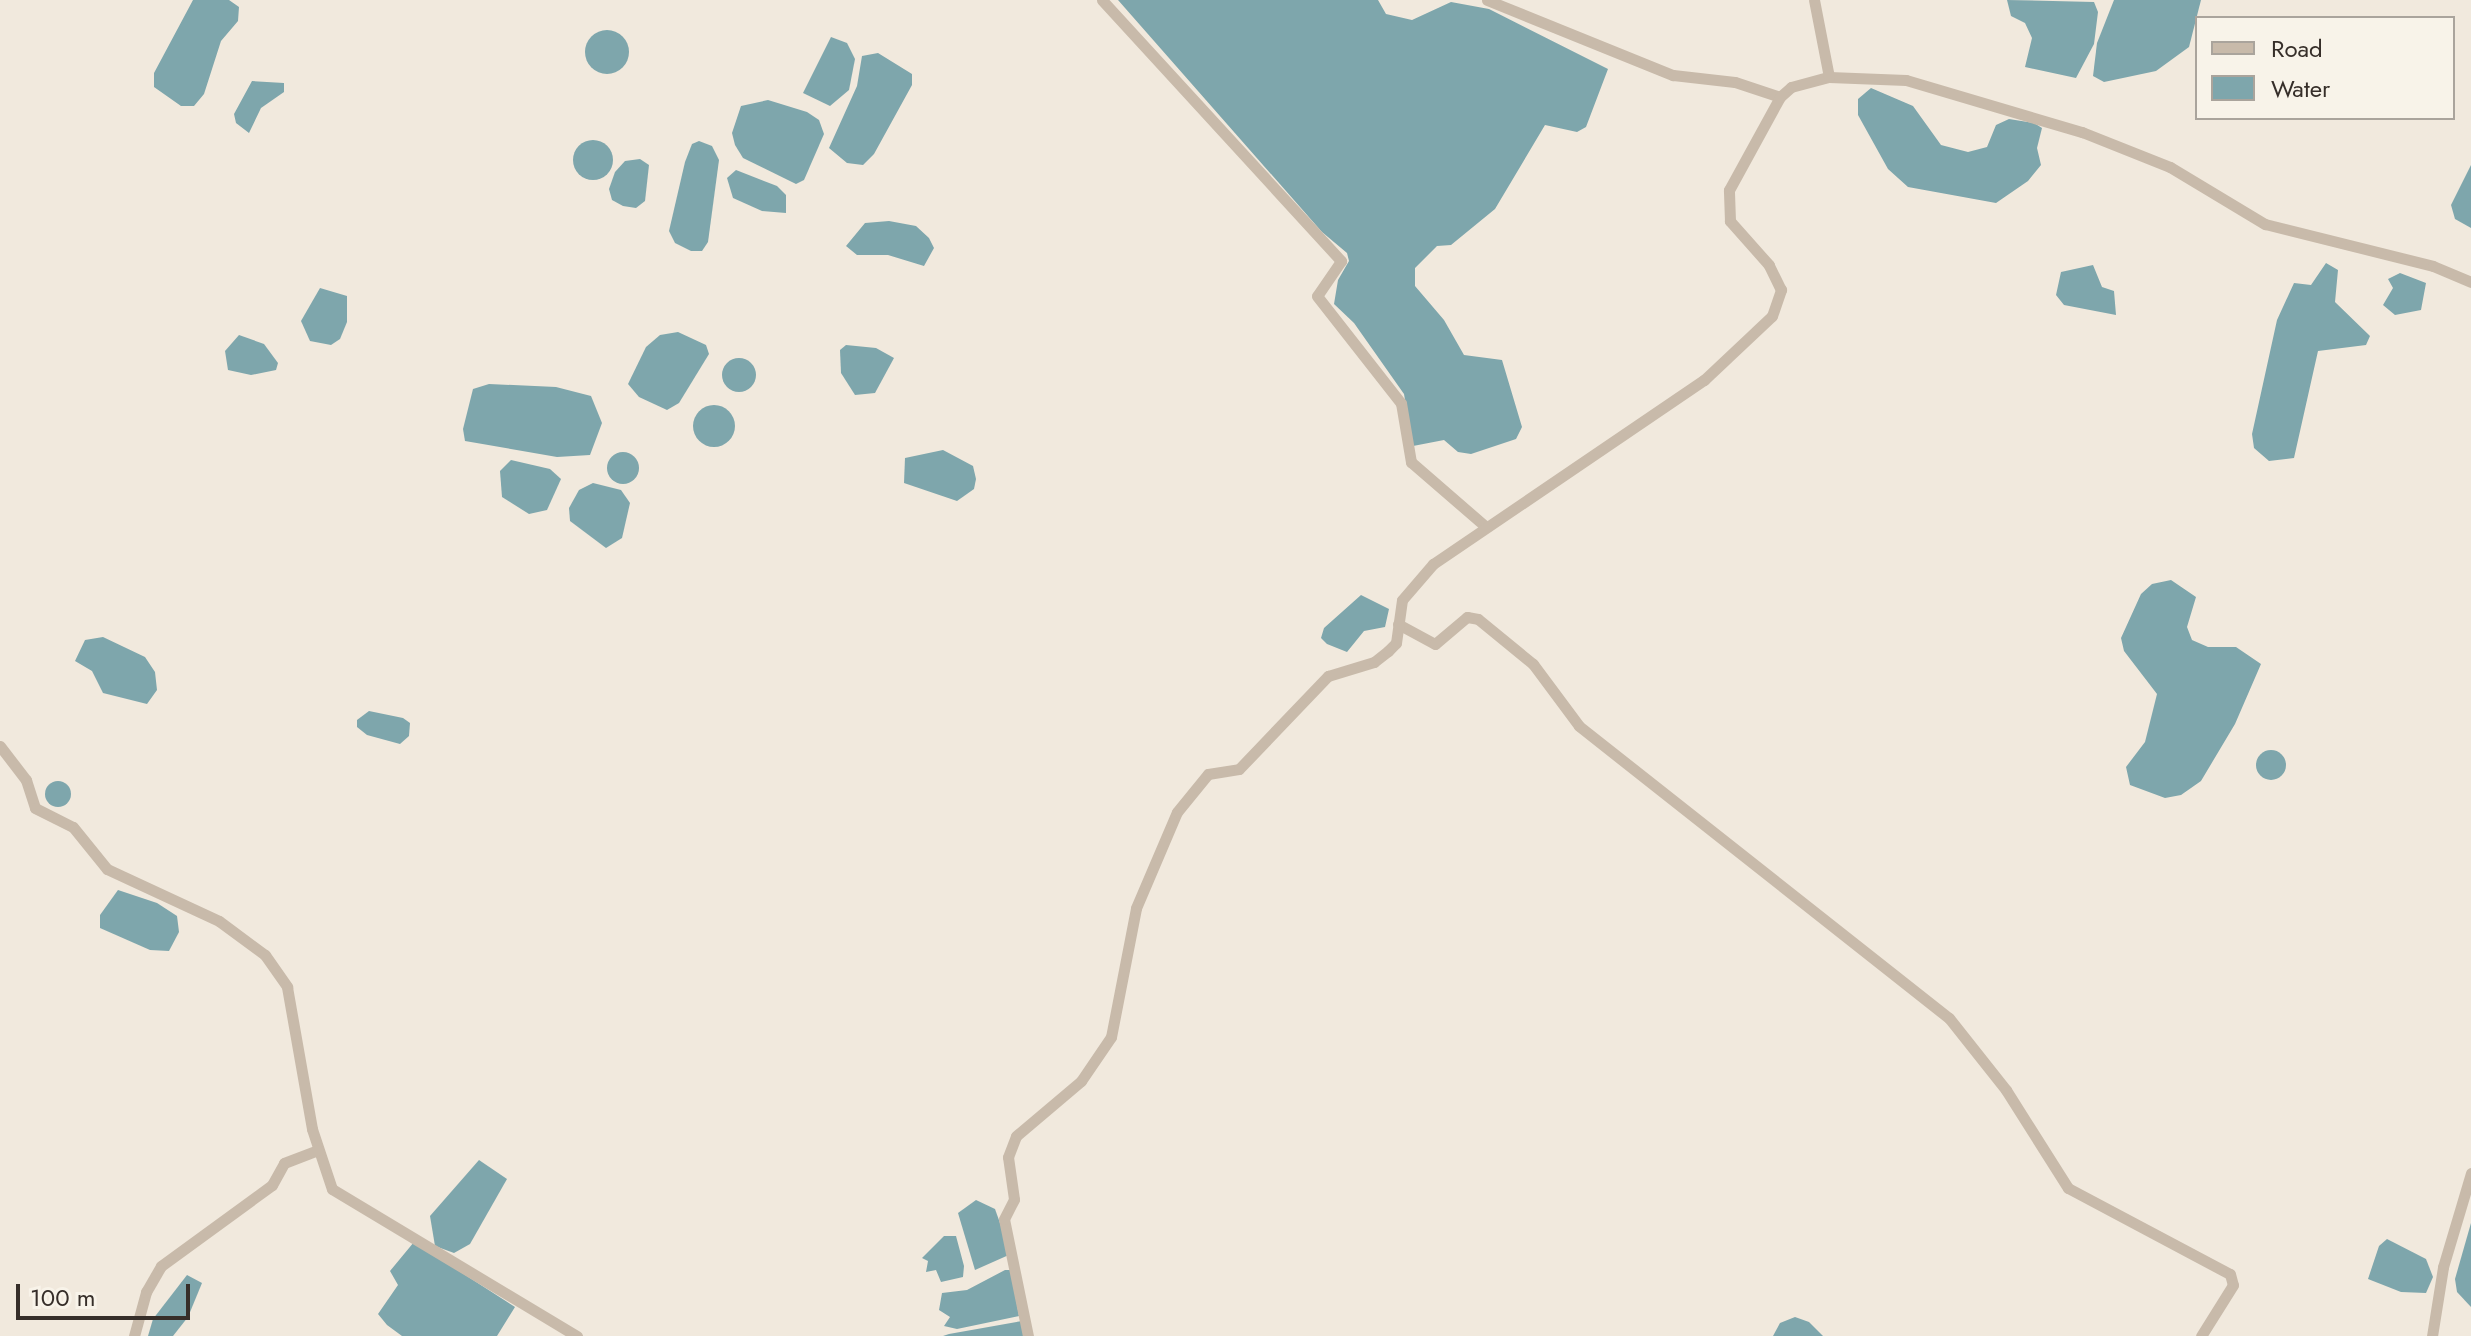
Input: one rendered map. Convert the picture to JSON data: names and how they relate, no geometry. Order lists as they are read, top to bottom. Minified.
{"legend":["Road","Water"],"scale_bar":"100 m"}
